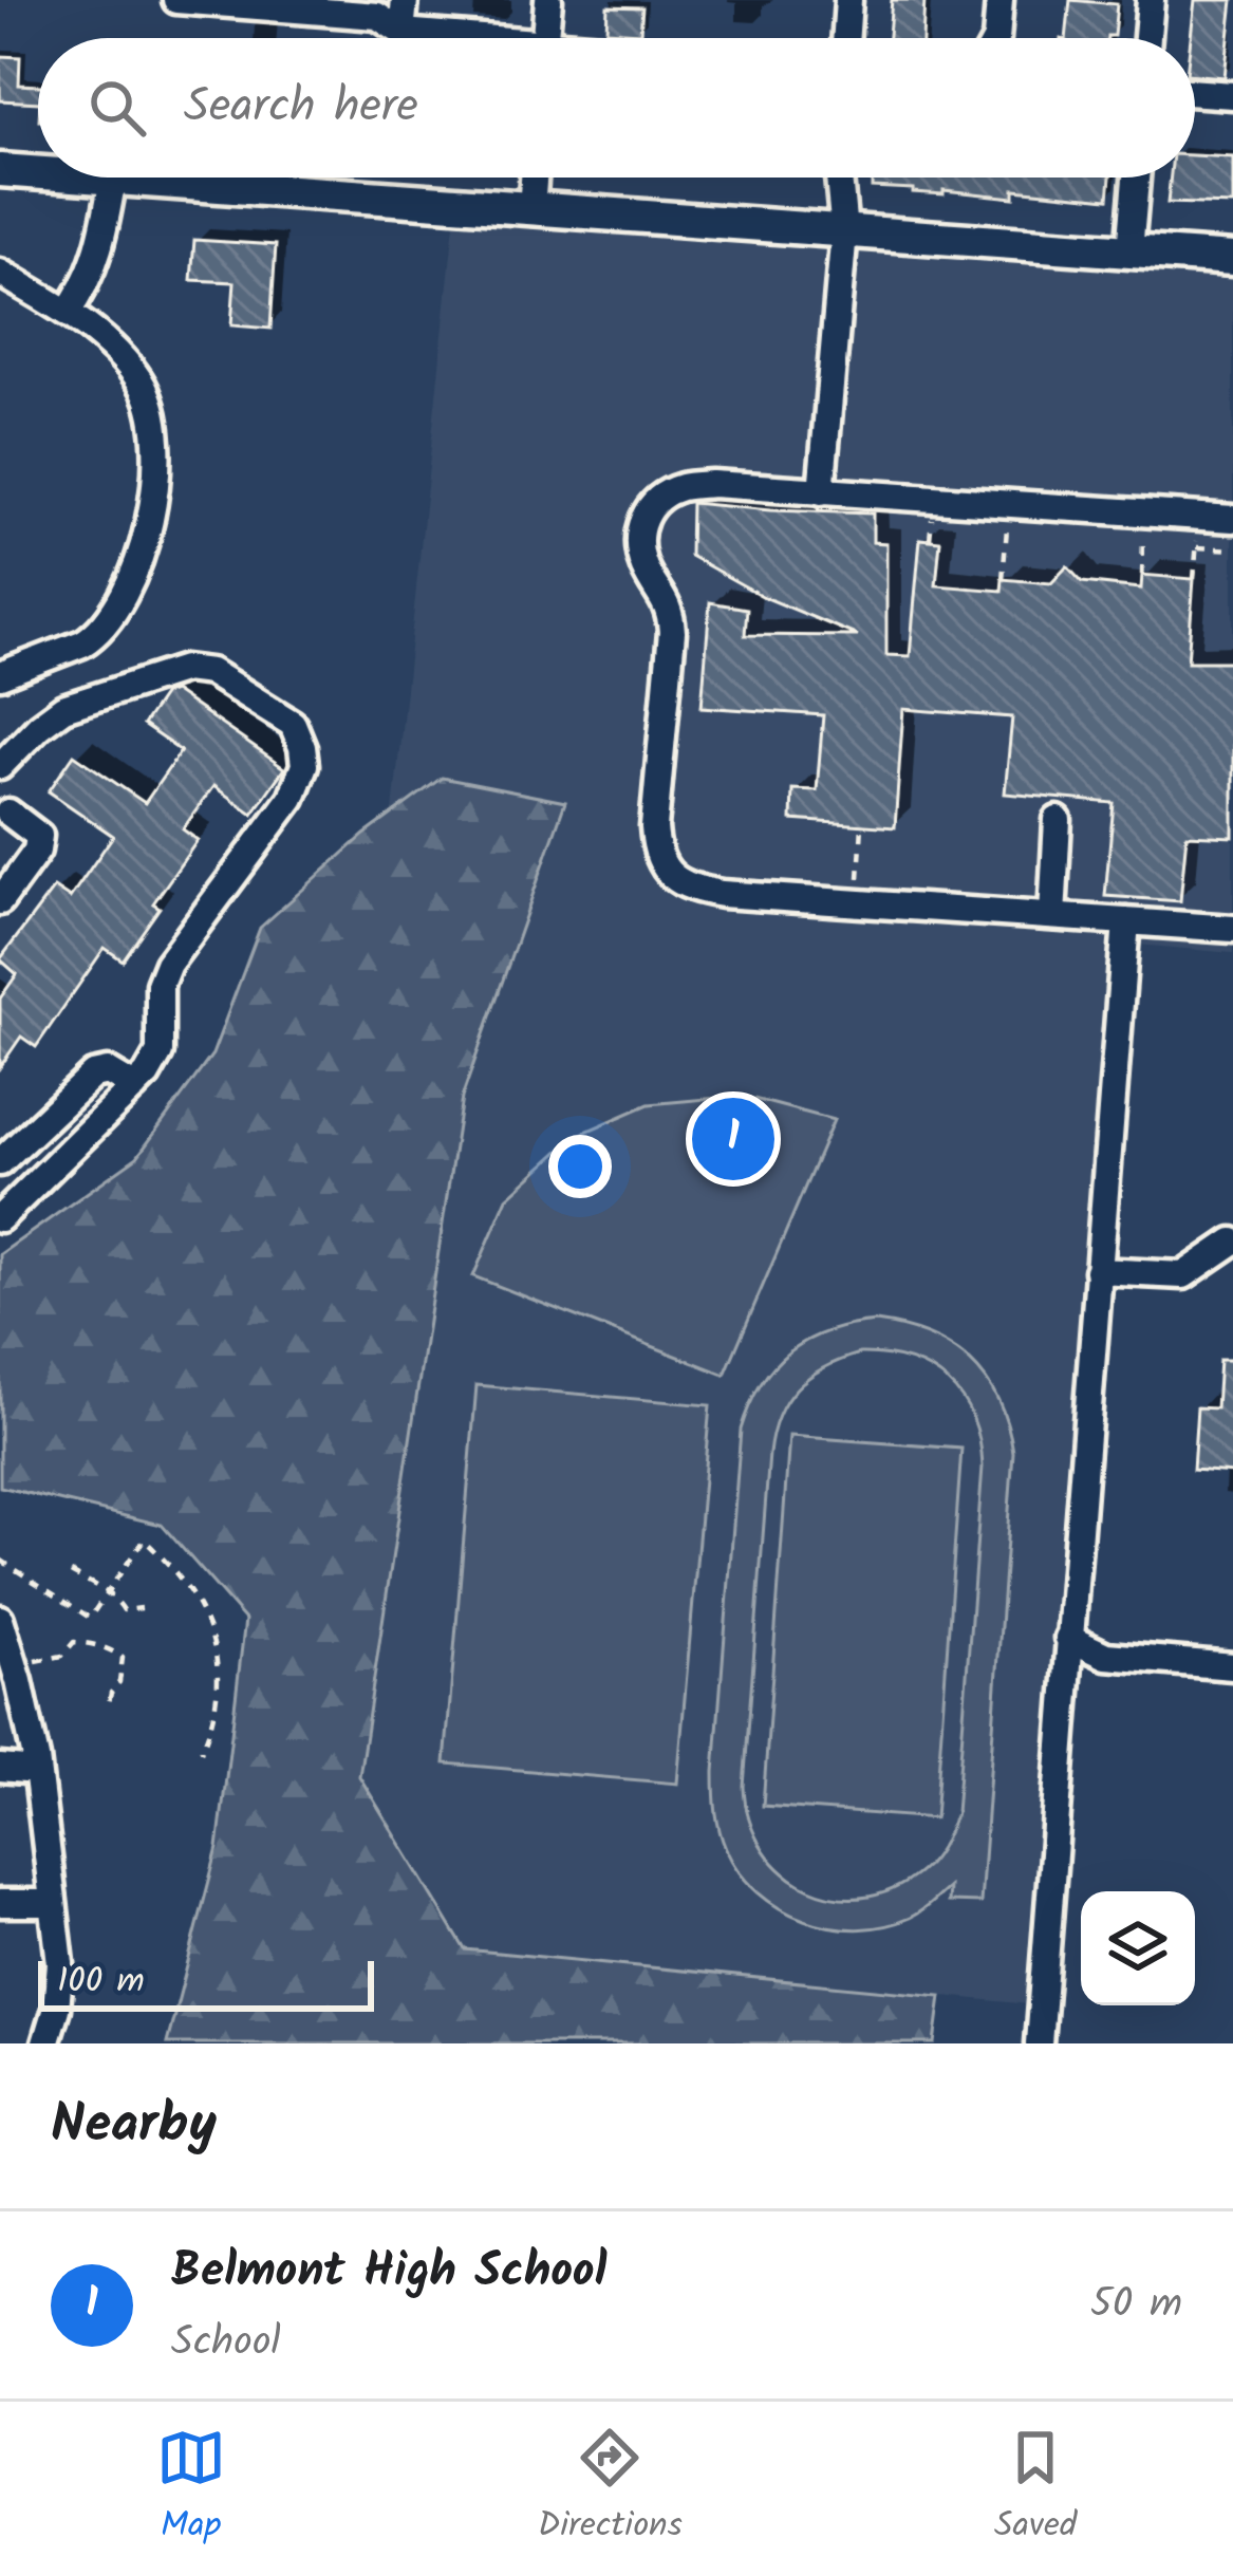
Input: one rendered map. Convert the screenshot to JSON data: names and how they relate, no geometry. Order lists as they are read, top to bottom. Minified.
{"scale_bar":"100 m","page":{"search":"Search here","pins":"1","scale":"100 m","heading":"Nearby","list":[{"mark":"1","name":"Belmont High School","note":"School","value":"50 m"}],"nav":["Map","Directions","Saved"]}}
